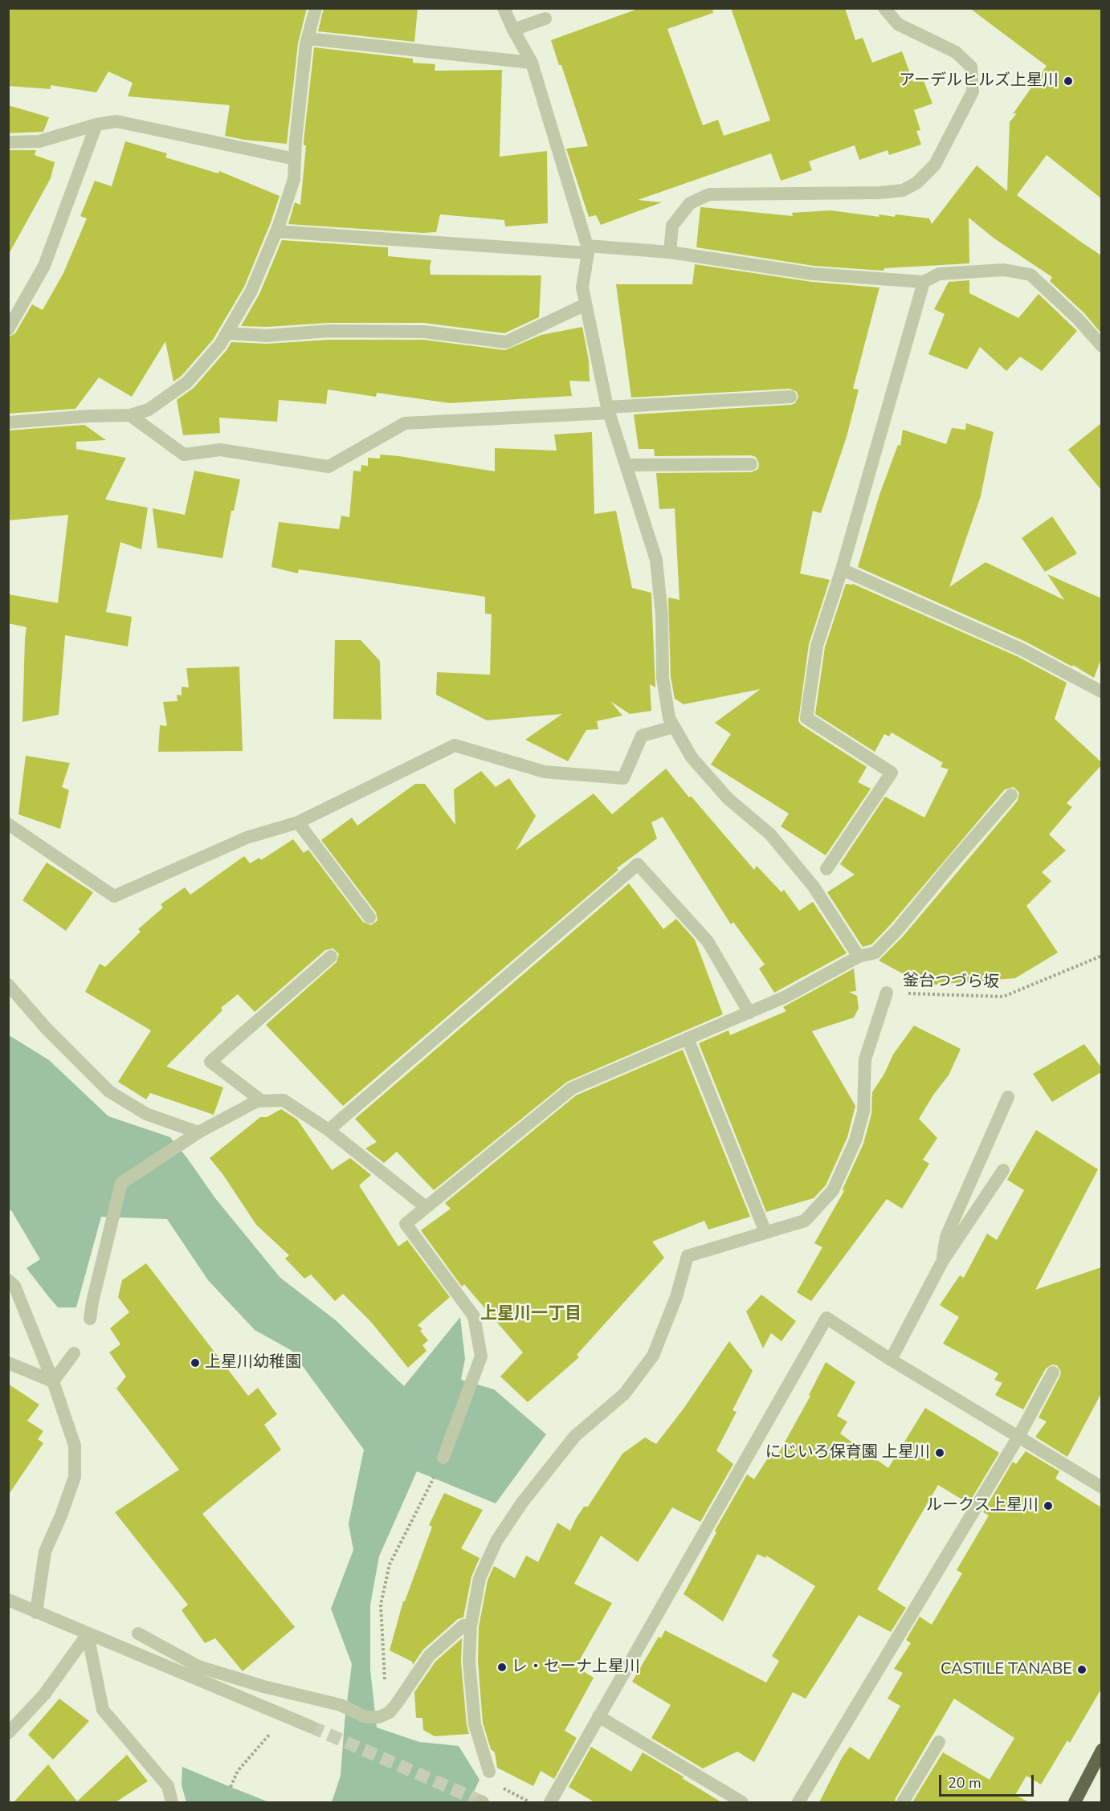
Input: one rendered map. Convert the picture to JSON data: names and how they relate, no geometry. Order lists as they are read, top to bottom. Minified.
{"streets":{"path":["釜台つづら坂"]},"districts":["上星川一丁目"],"places":["アーデルヒルズ上星川","上星川幼稚園","にじいろ保育園 上星川","ルークス上星川","レ・セーナ上星川","CASTILE TANABE"],"scale_bar":"20 m"}
